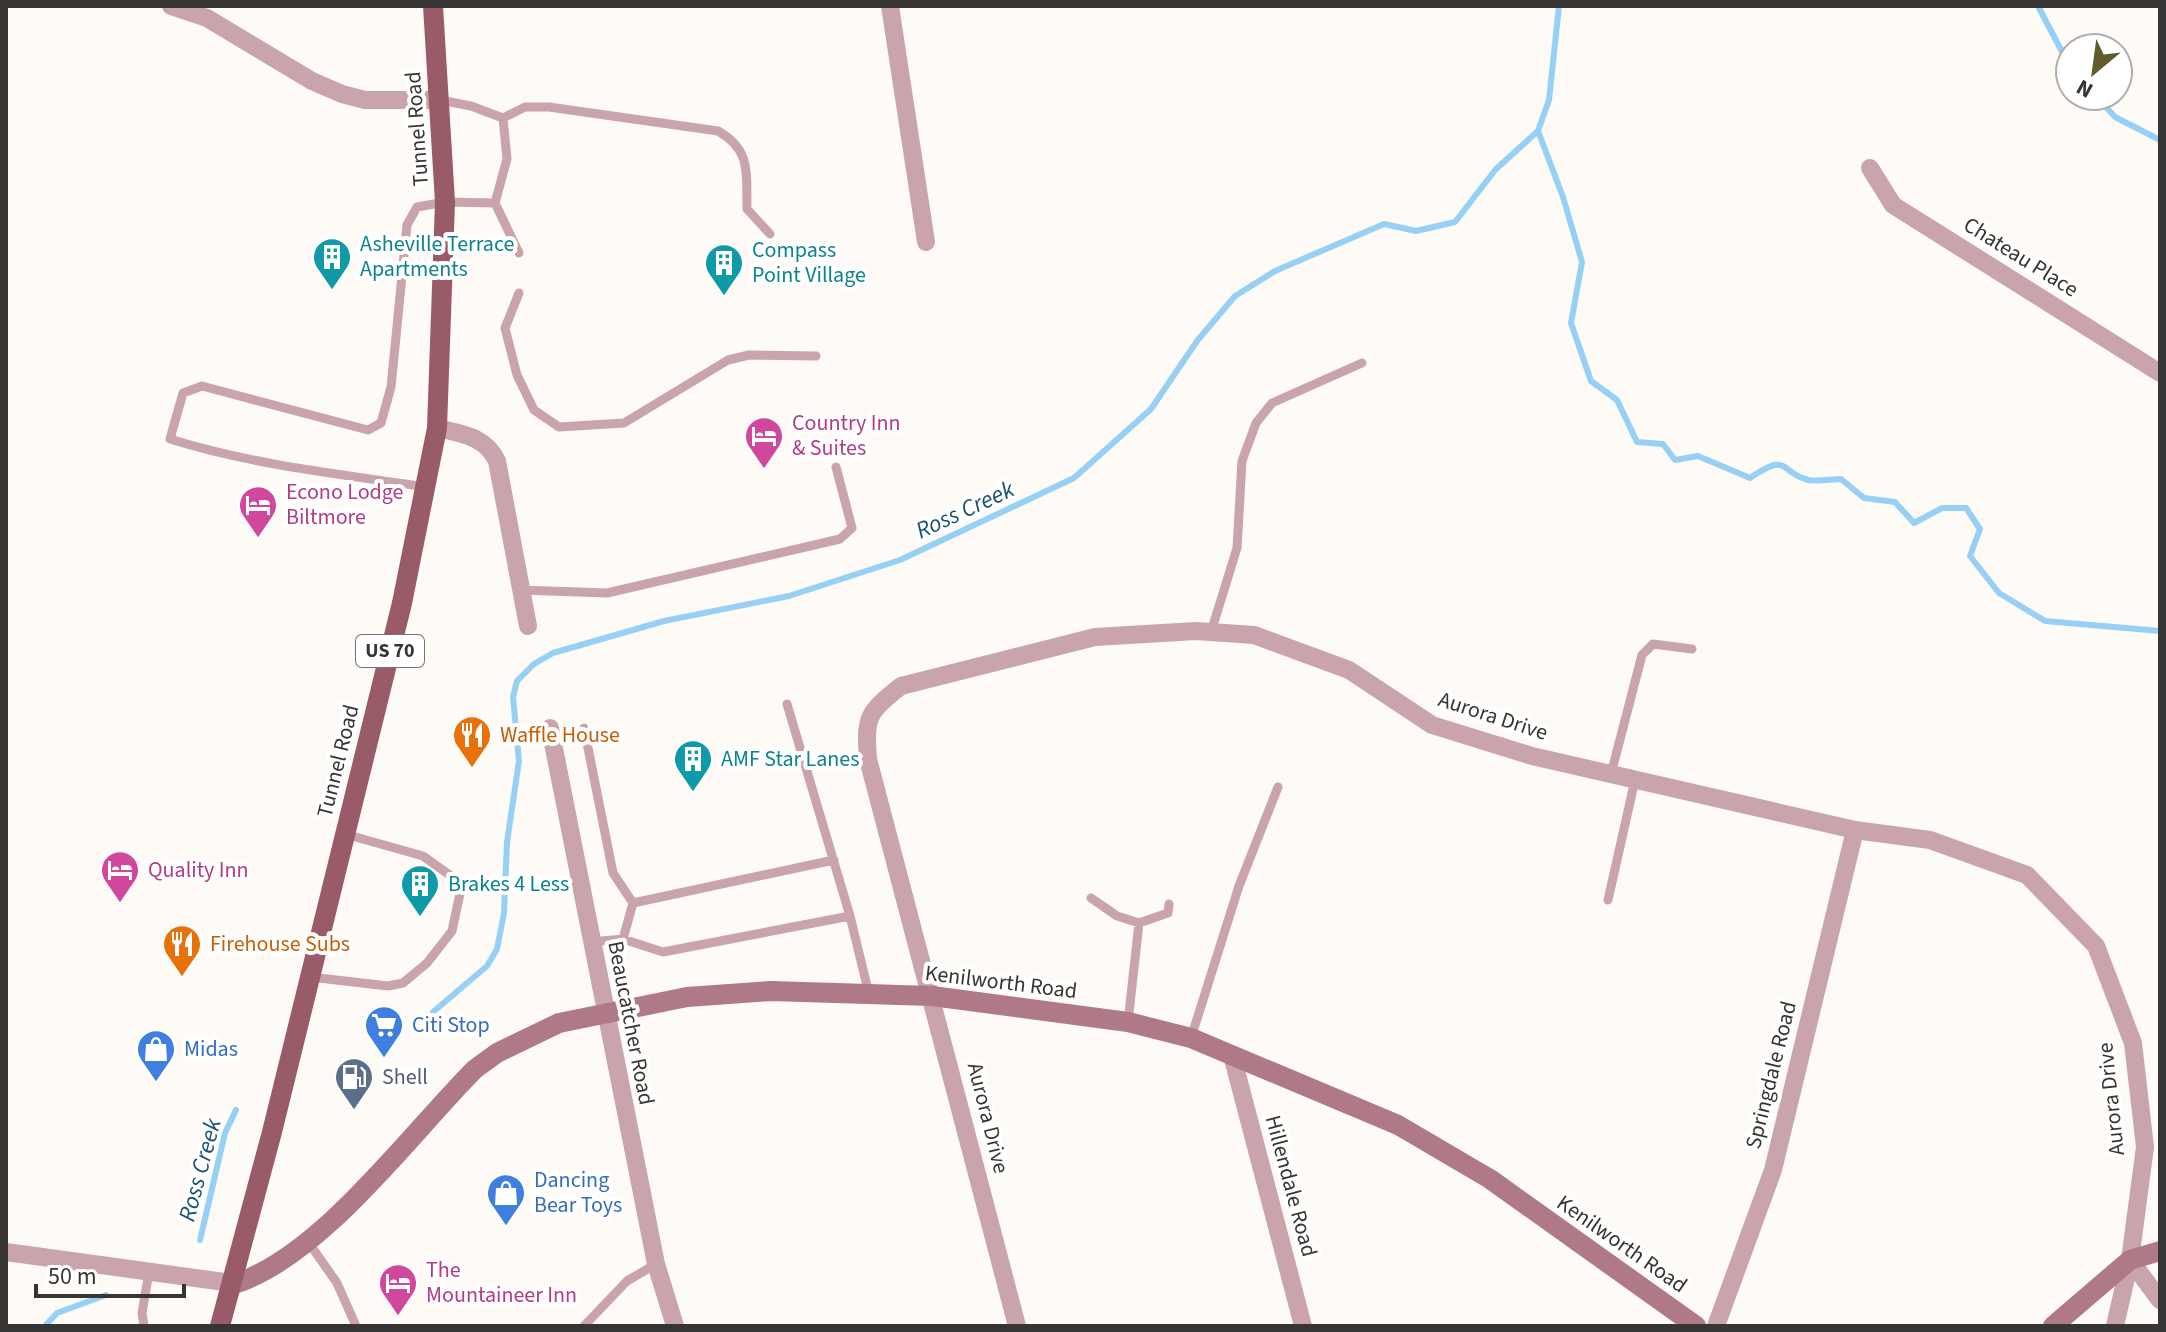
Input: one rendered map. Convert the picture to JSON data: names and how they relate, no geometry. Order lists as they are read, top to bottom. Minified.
{"streets":{"main road":["Tunnel Road","US 70"],"street":["Chateau Place","Aurora Drive","Kenilworth Road","Beaucatcher Road","Springdale Road","Hillendale Road"]},"crossings":[["Tunnel Road","Kenilworth Road"],["Aurora Drive","Kenilworth Road"],["Aurora Drive","Springdale Road"],["Kenilworth Road","Beaucatcher Road"],["Kenilworth Road","Hillendale Road"]],"water":["Ross Creek"],"places":{"building":["Asheville Terrace Apartments","Compass Point Village","AMF Star Lanes","Brakes 4 Less"],"hotel":["Country Inn & Suites","Econo Lodge Biltmore","Quality Inn","The Mountaineer Inn"],"restaurant":["Waffle House","Firehouse Subs"],"supermarket":["Citi Stop"],"shop":["Midas","Dancing Bear Toys"],"fuel station":["Shell"]},"scale_bar":"50 m","north":"bottom left"}
